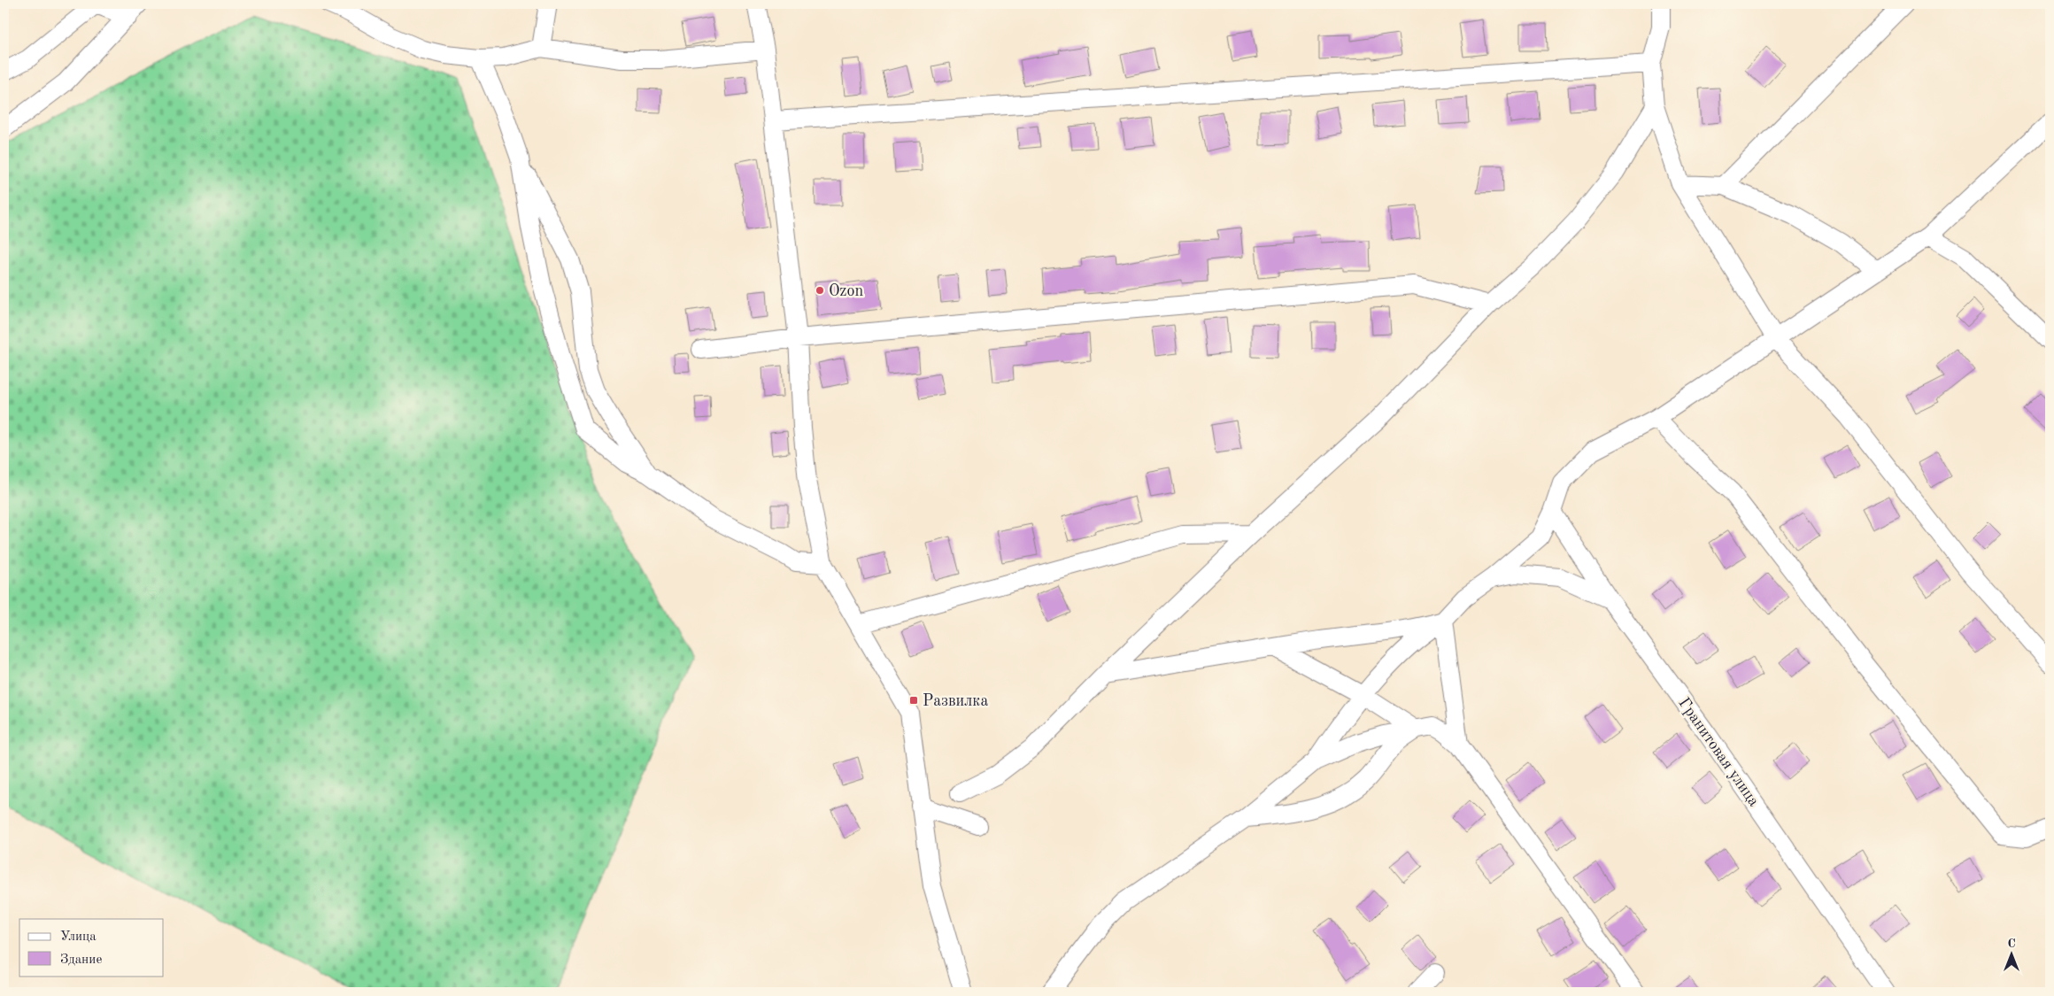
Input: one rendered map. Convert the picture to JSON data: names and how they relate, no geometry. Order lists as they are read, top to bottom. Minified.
{"streets":{"street":["Гранитовая улица"]},"places":{"other":["Ozon"],"transit":["Развилка"]},"legend":["Улица","Здание"],"north":"top"}
